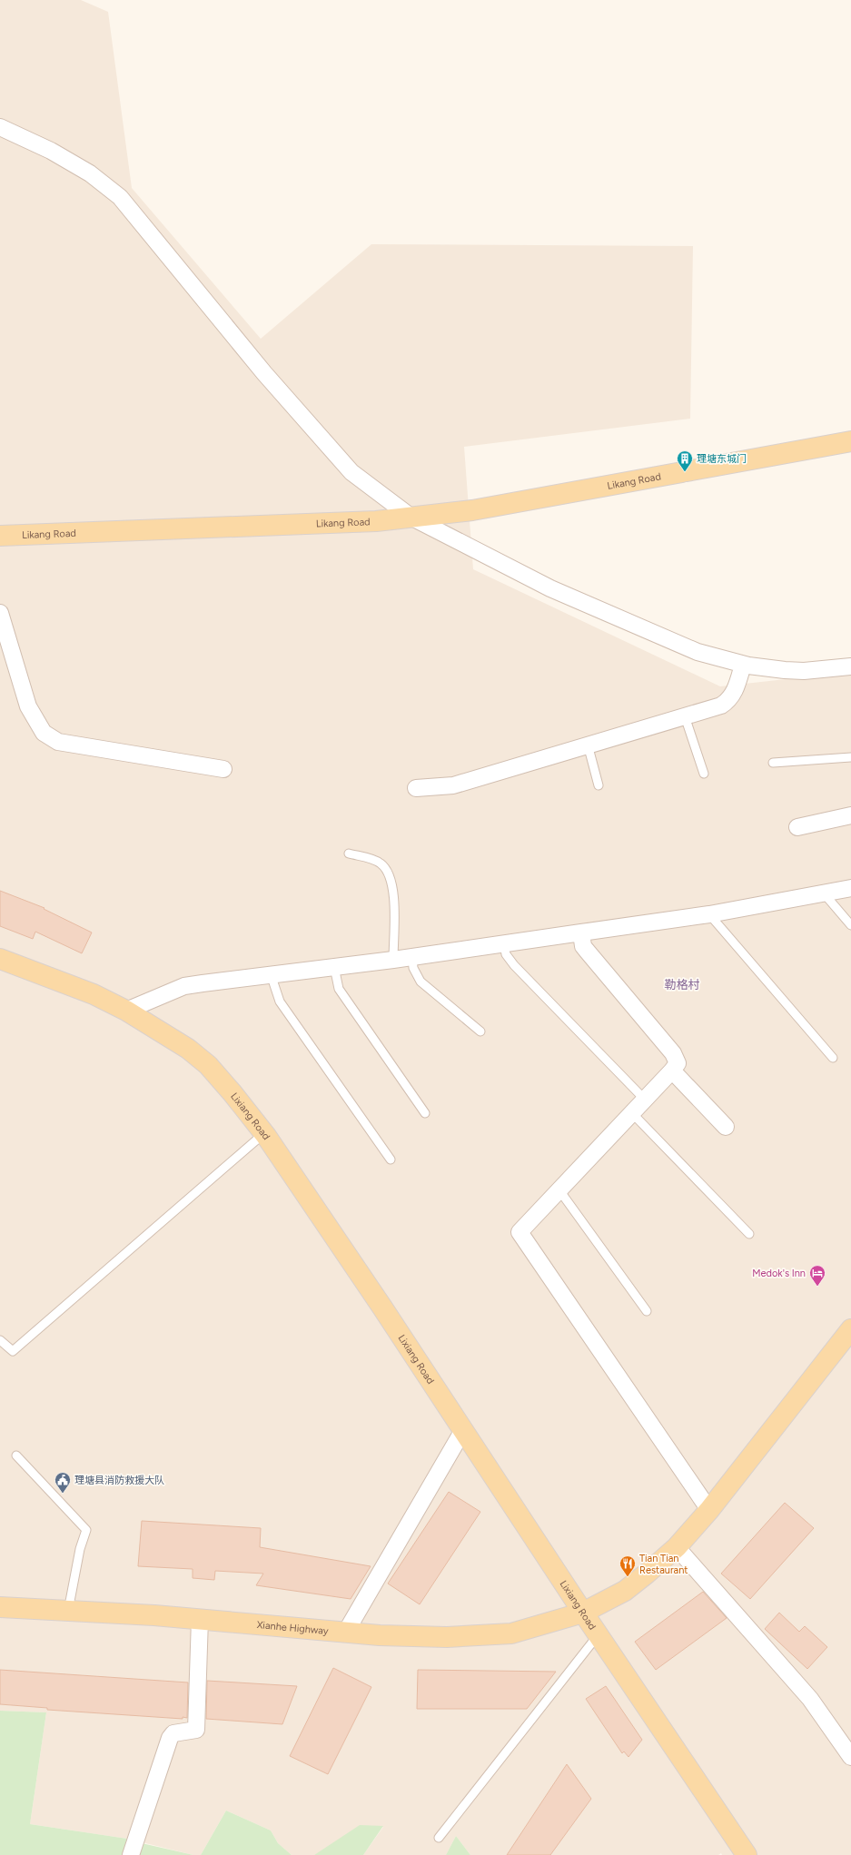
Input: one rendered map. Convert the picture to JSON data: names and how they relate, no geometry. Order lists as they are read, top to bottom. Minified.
{"streets":{"main road":["Likang Road","Lixiang Road","Xianhe Highway"]},"crossings":[["Lixiang Road","Xianhe Highway"]],"districts":["勒格村"],"places":{"building":["理塘东城门"],"hotel":["Medok's Inn"],"public building":["理塘县消防救援大队"],"restaurant":["Tian Tian Restaurant"]}}
